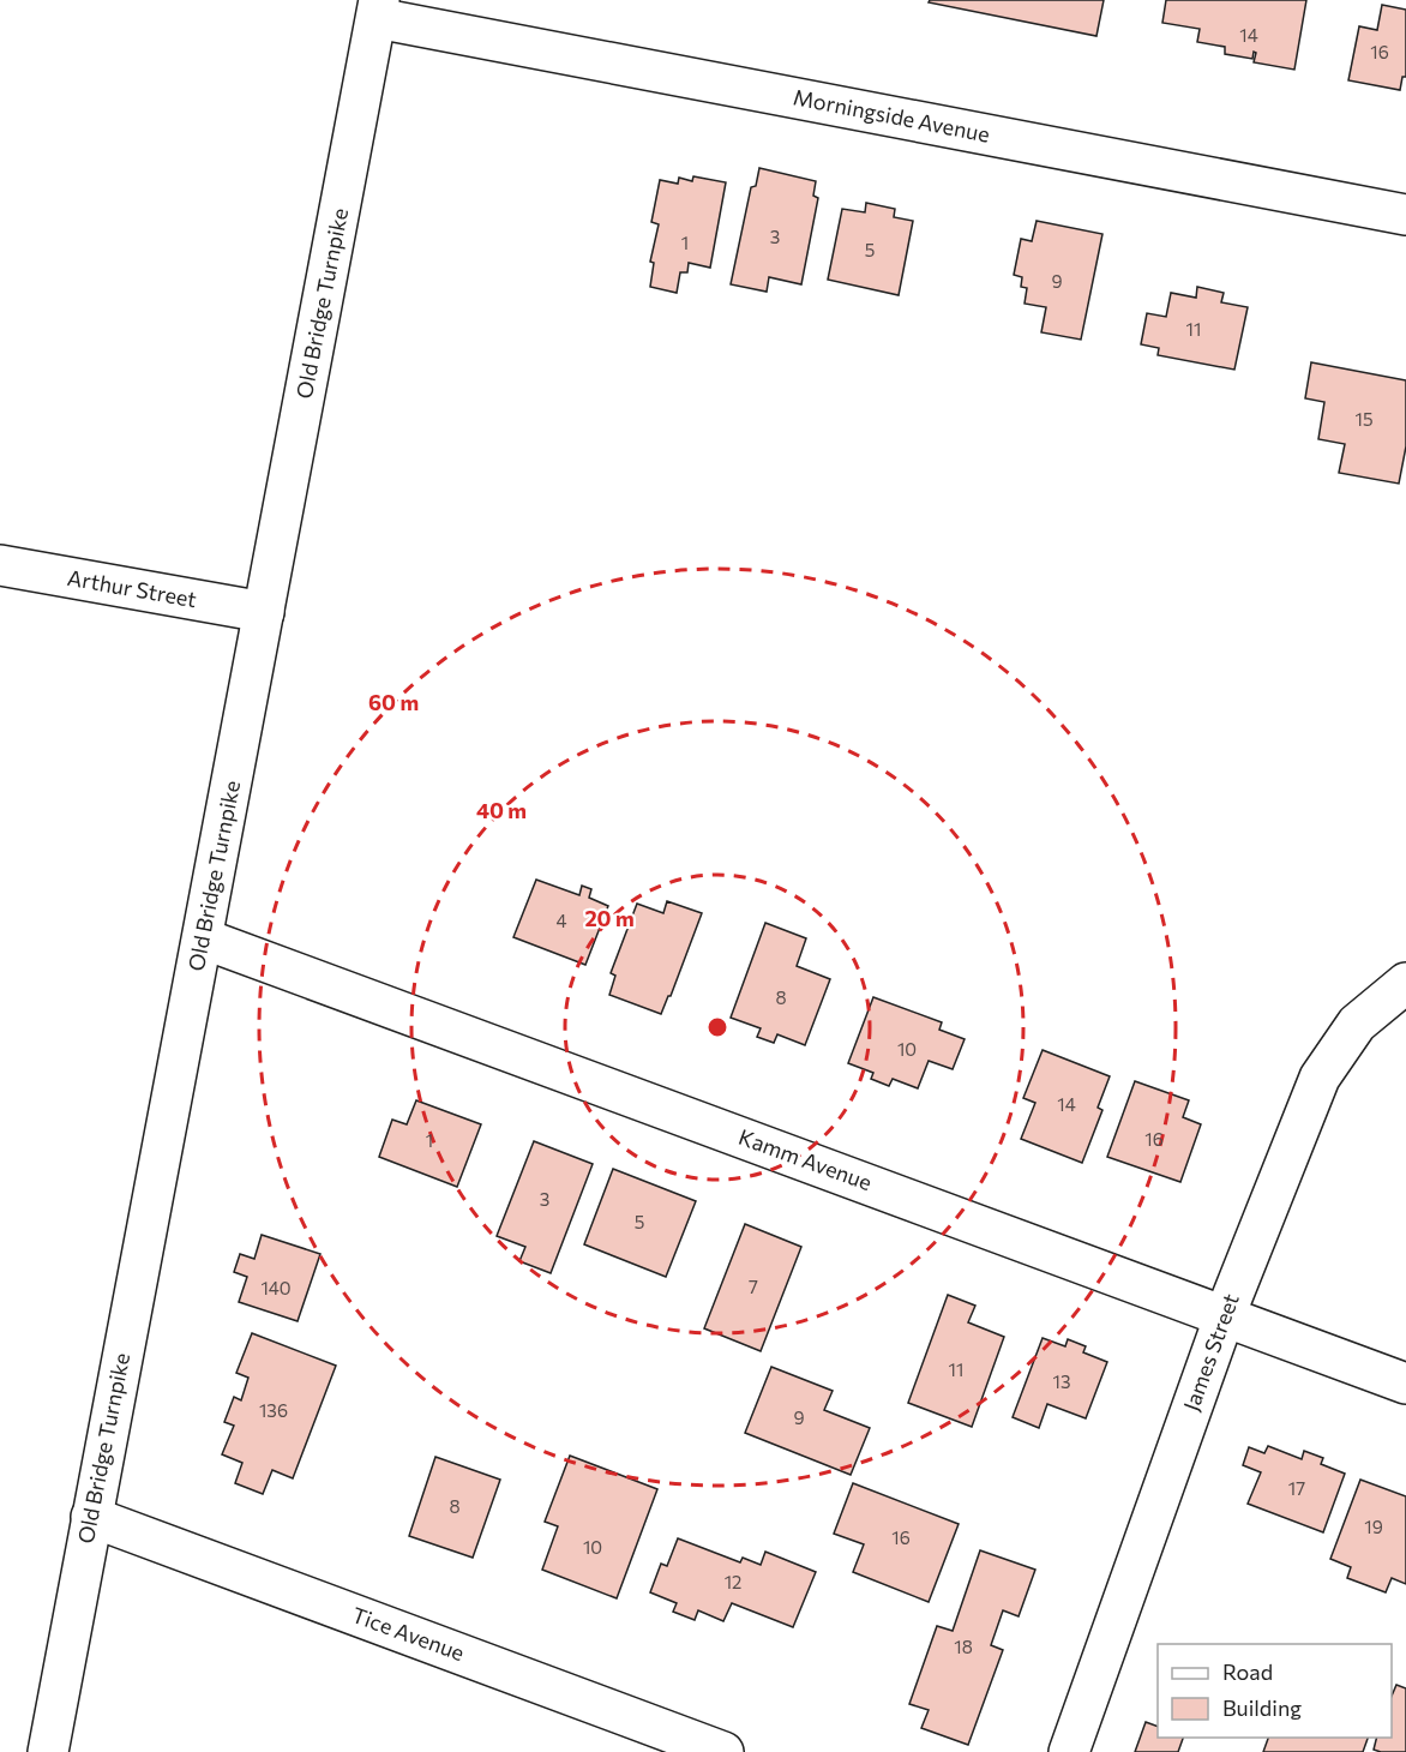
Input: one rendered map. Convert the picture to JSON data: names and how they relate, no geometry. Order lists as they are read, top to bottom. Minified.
{"streets":{"street":["Morningside Avenue","Old Bridge Turnpike","Arthur Street","Kamm Avenue","James Street","Tice Avenue"]},"crossings":[["Morningside Avenue","Old Bridge Turnpike"],["Old Bridge Turnpike","Arthur Street"],["Old Bridge Turnpike","Kamm Avenue"],["Old Bridge Turnpike","Tice Avenue"],["Kamm Avenue","James Street"]],"house_numbers":["14","16","3","1","5","9","11","15","4","8","10","14","16","1","3","5","7","140","11","13","136","9","17","8","19","16","10","12","18"],"legend":["Road","Building"],"rings":["60 m","40 m","20 m"]}
